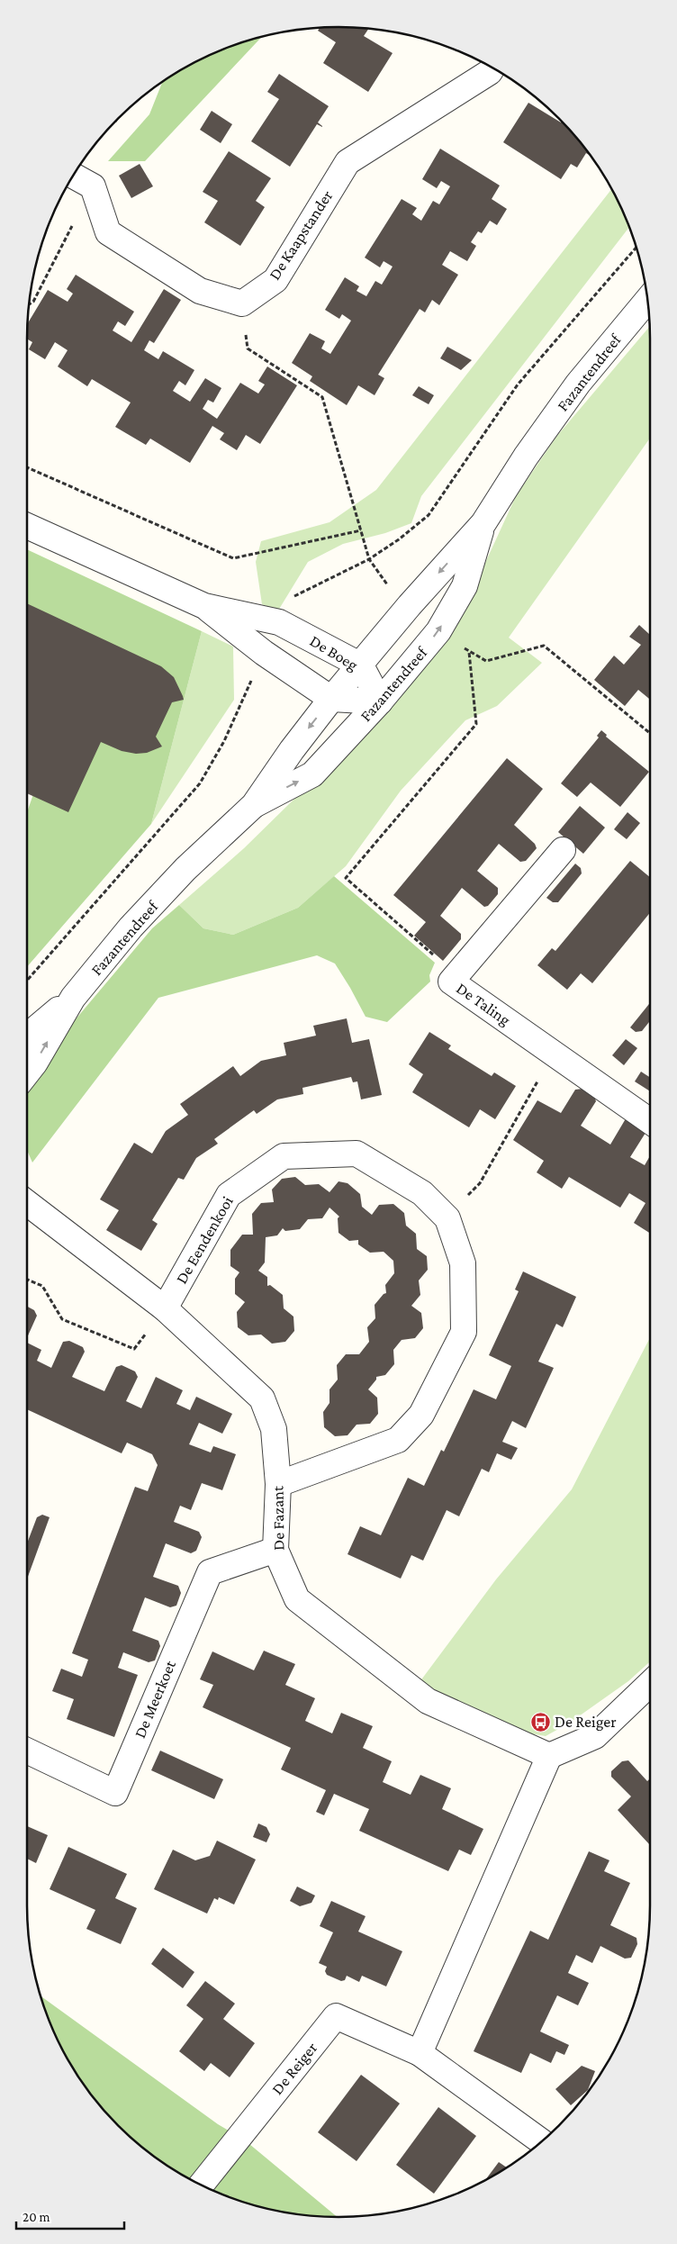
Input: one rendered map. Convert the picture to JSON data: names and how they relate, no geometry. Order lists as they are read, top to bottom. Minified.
{"streets":{"street":["De Kaapstander","Fazantendreef","De Boeg","De Taling","De Eendenkooi","De Fazant","De Meerkoet","De Reiger"]},"crossings":[["Fazantendreef","De Boeg"],["De Eendenkooi","De Fazant"],["De Fazant","De Meerkoet"]],"places":{"bus stop":["De Reiger"]},"scale_bar":"20 m"}
